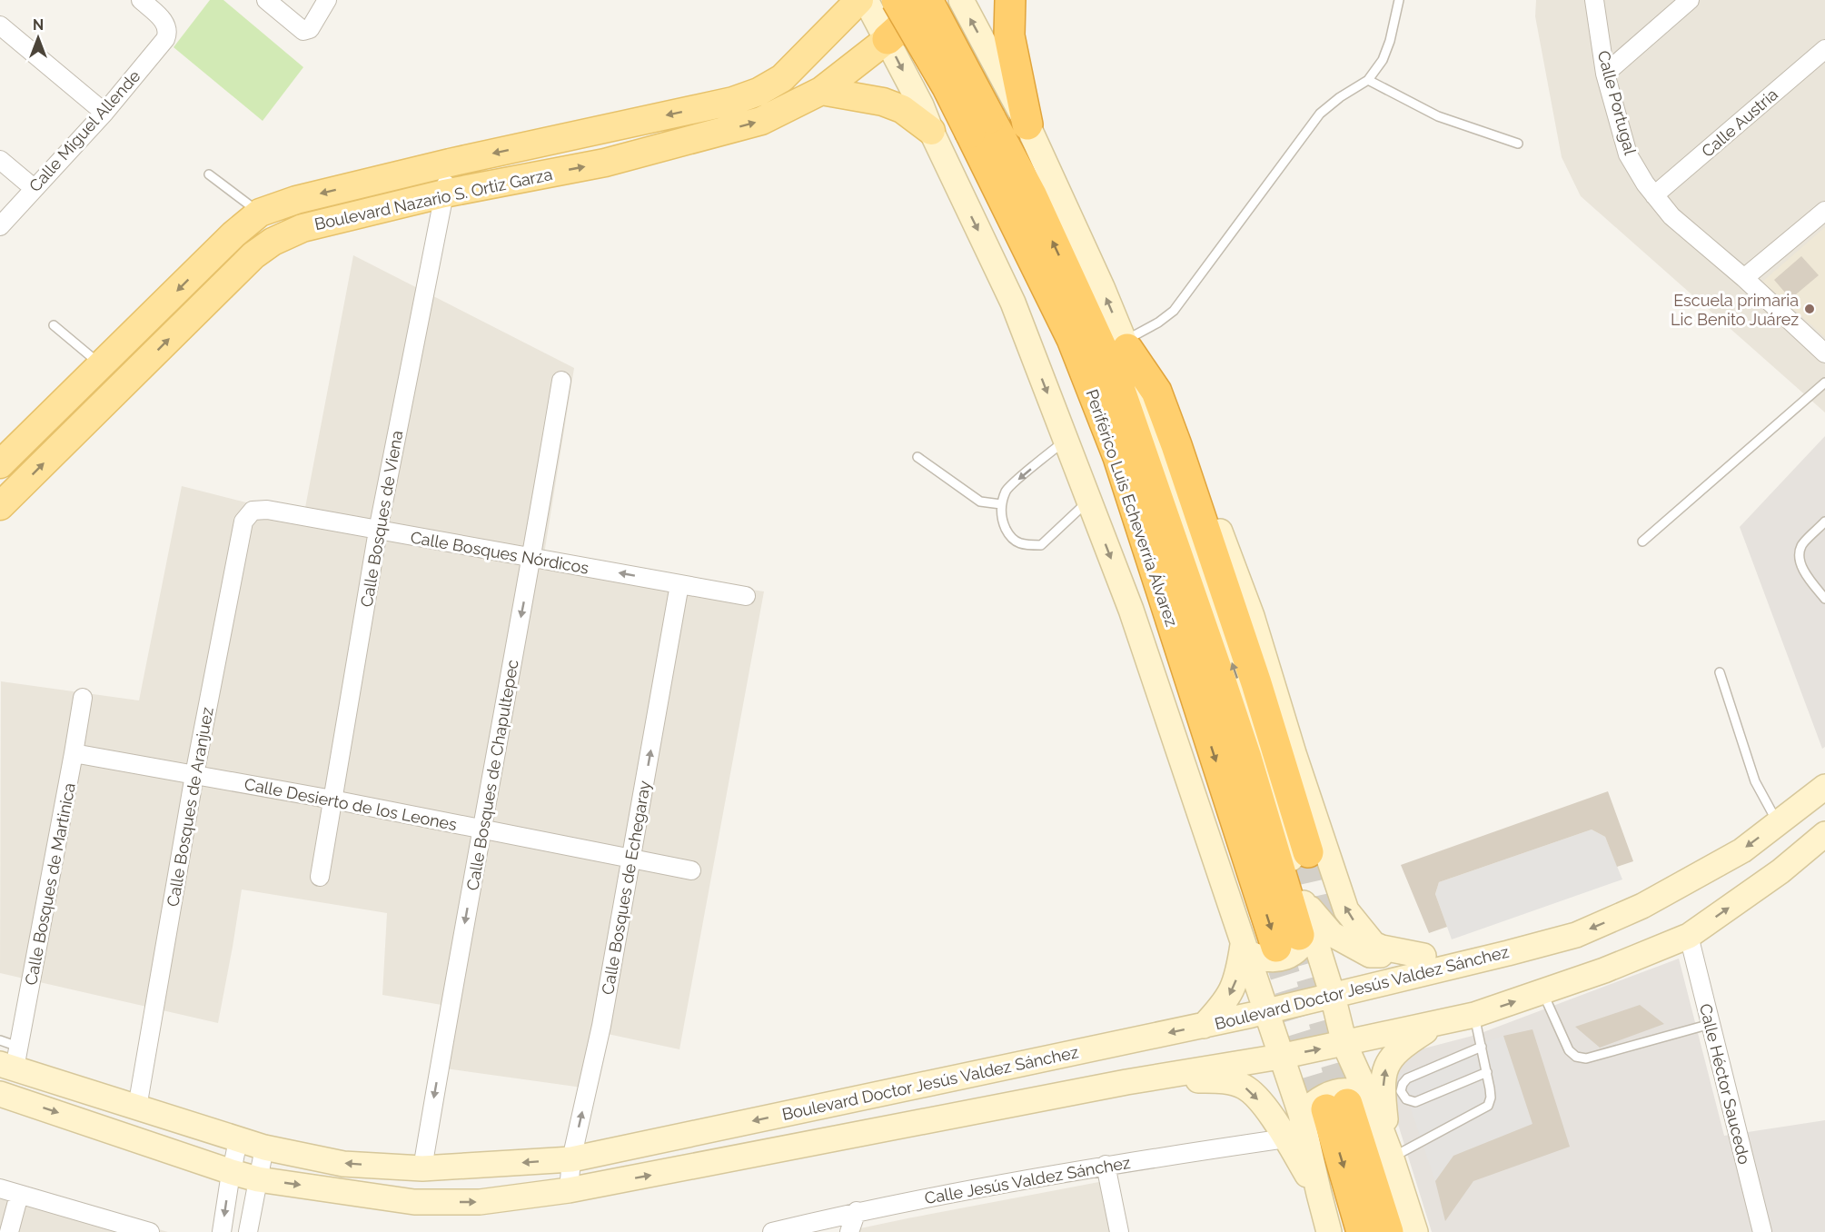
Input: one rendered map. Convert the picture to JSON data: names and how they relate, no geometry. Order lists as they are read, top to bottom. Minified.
{"streets":{"highway":["Boulevard Nazario S. Ortiz Garza","Periférico Luis Echeverría Álvarez"],"main road":["Boulevard Doctor Jesús Valdez Sánchez"],"street":["Calle Portugal","Calle Austria","Calle Miguel Allende","Calle Bosques de Viena","Calle Bosques Nórdicos","Calle Bosques de Chapultepec","Calle Desierto de los Leones","Calle Bosques de Aranjuez","Calle Bosques de Martinica","Calle Bosques de Echegaray","Calle Héctor Saucedo","Calle Jesús Valdez Sánchez"]},"crossings":[["Calle Portugal","Calle Austria"],["Boulevard Nazario S. Ortiz Garza","Periférico Luis Echeverría Álvarez"],["Boulevard Nazario S. Ortiz Garza","Calle Bosques de Viena"],["Calle Bosques de Viena","Calle Bosques Nórdicos"],["Calle Bosques de Viena","Calle Desierto de los Leones"],["Calle Bosques Nórdicos","Calle Bosques de Chapultepec"],["Calle Bosques Nórdicos","Calle Bosques de Aranjuez"],["Calle Bosques Nórdicos","Calle Bosques de Echegaray"],["Calle Bosques de Chapultepec","Calle Desierto de los Leones"],["Calle Bosques de Chapultepec","Boulevard Doctor Jesús Valdez Sánchez"],["Calle Desierto de los Leones","Calle Bosques de Aranjuez"],["Calle Desierto de los Leones","Calle Bosques de Martinica"],["Calle Desierto de los Leones","Calle Bosques de Echegaray"],["Calle Bosques de Aranjuez","Boulevard Doctor Jesús Valdez Sánchez"],["Calle Bosques de Martinica","Boulevard Doctor Jesús Valdez Sánchez"],["Calle Bosques de Echegaray","Boulevard Doctor Jesús Valdez Sánchez"]],"one_way":["Calle Bosques de Chapultepec","Calle Bosques de Echegaray"],"places":["Escuela primaria Lic Benito Juárez"],"north":"top"}
